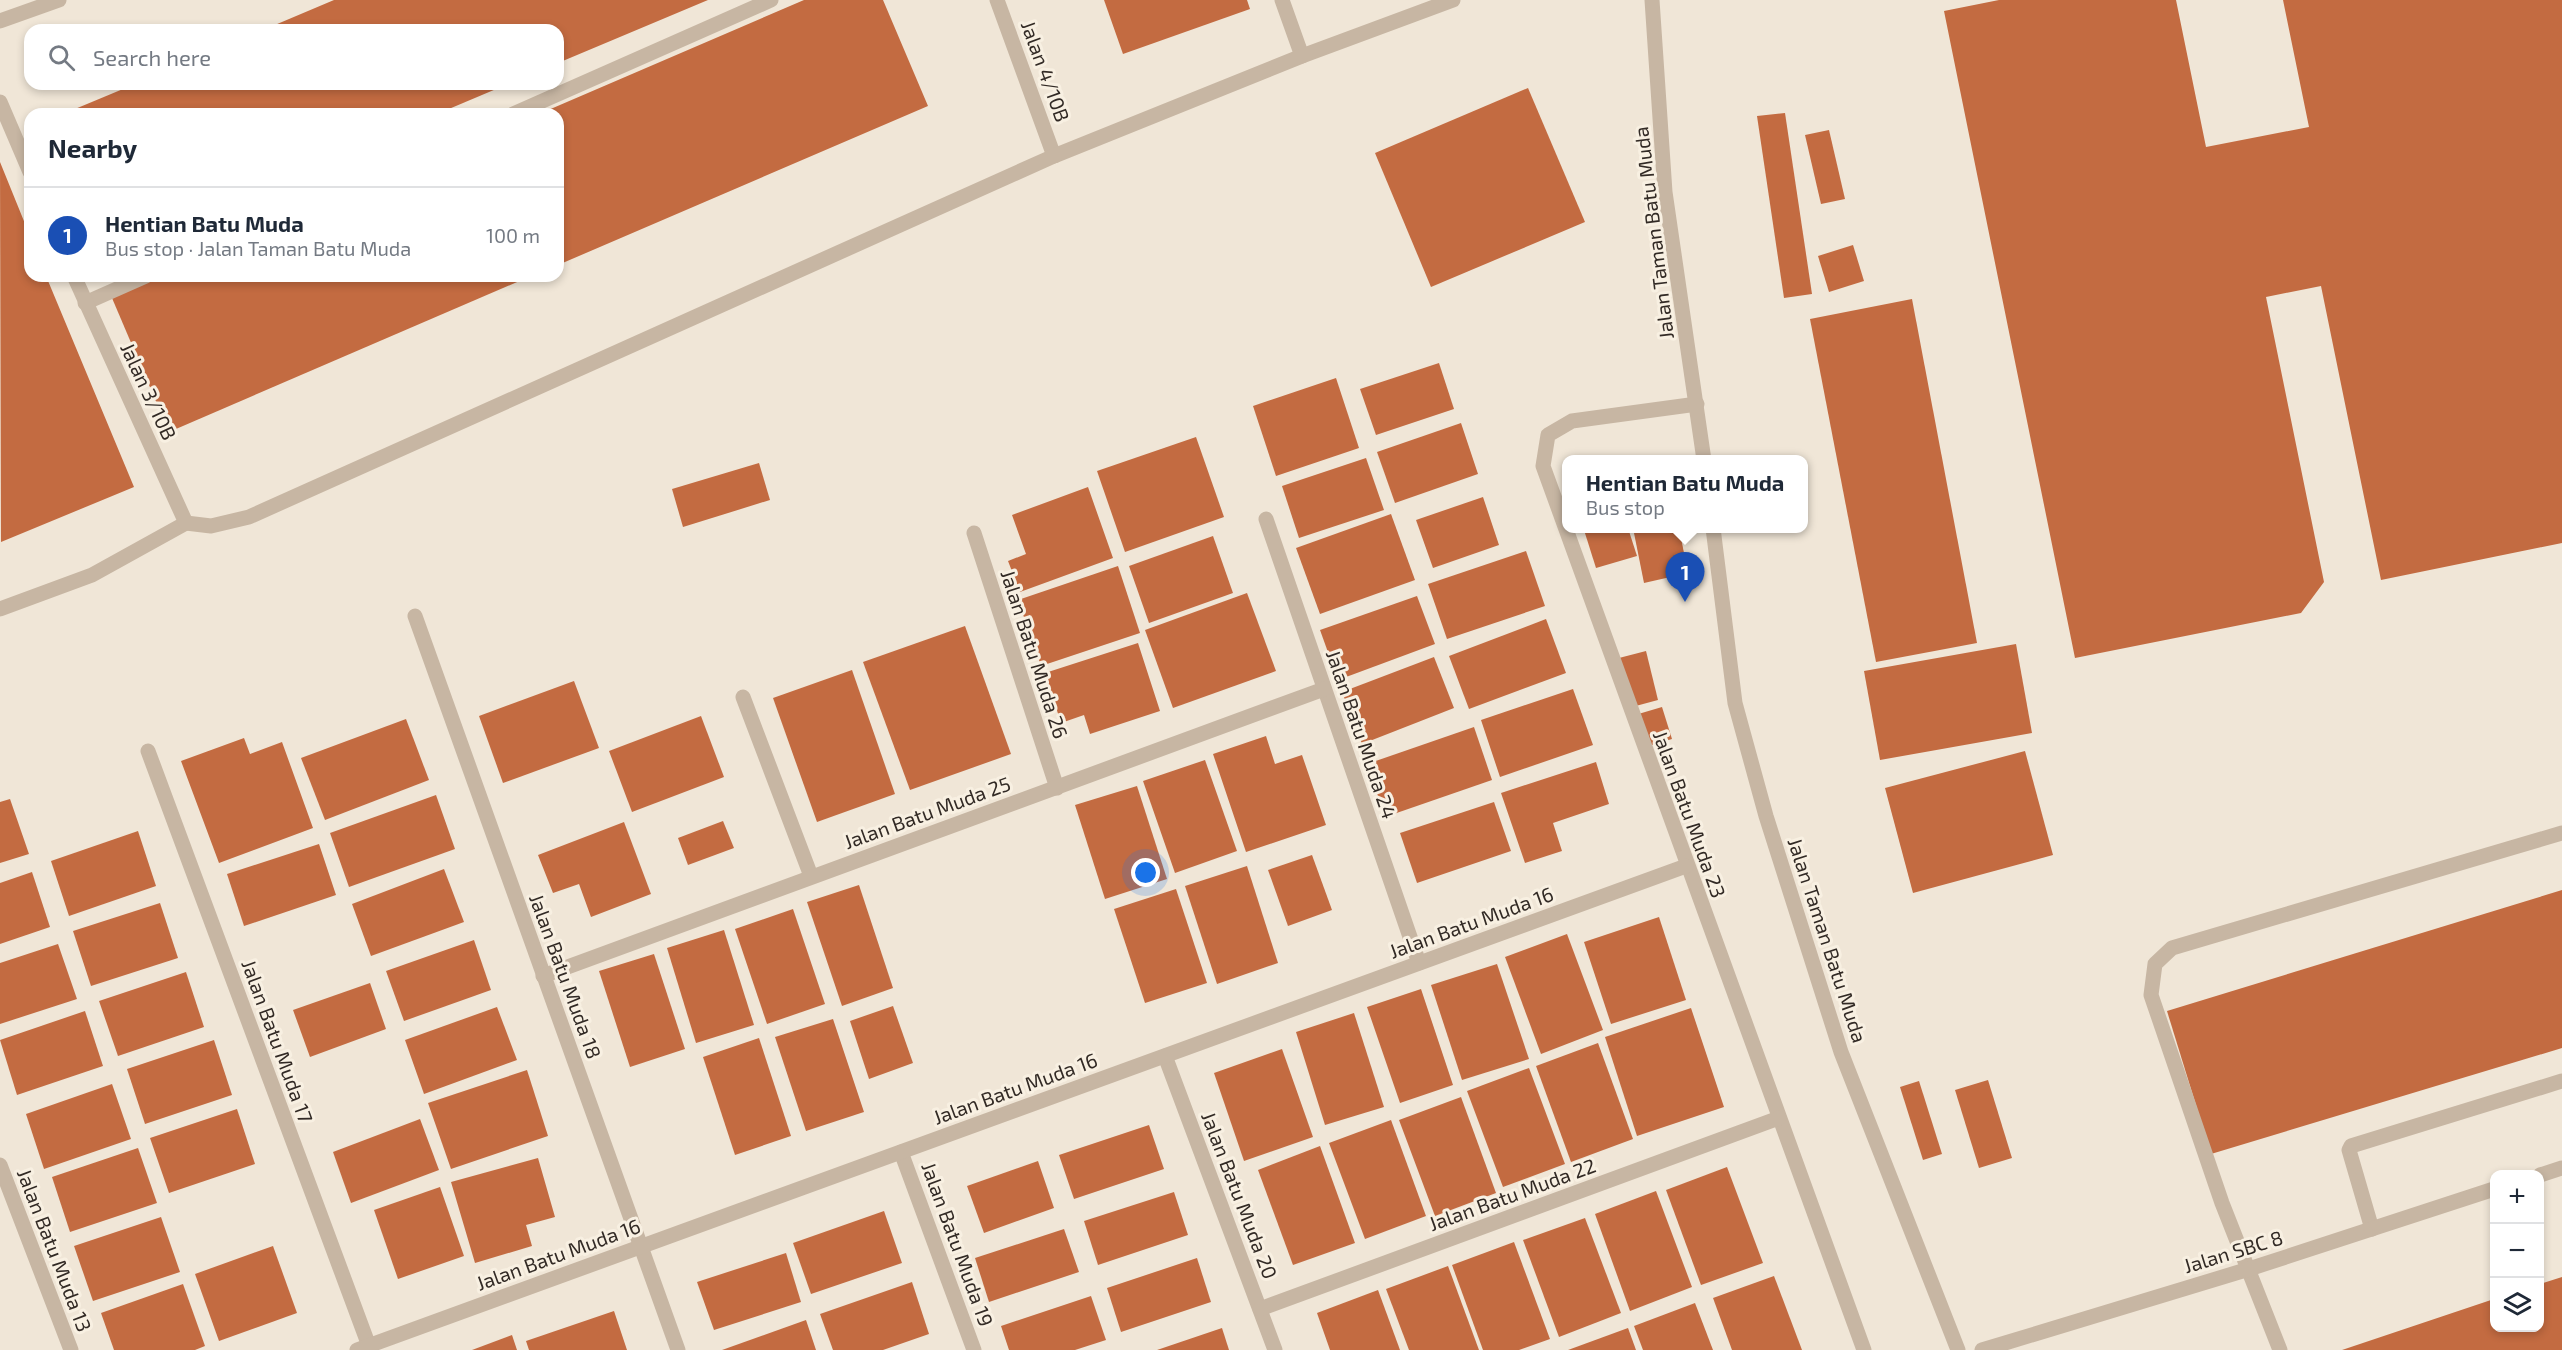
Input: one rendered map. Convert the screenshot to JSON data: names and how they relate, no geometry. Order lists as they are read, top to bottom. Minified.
{"streets":{"street":["Jalan 4/10B","Jalan Taman Batu Muda","Jalan 3/10B","Jalan Batu Muda 26","Jalan Batu Muda 24","Jalan Batu Muda 25","Jalan Batu Muda 23","Jalan Batu Muda 16","Jalan Batu Muda 18","Jalan Batu Muda 17","Jalan Batu Muda 22","Jalan Batu Muda 20","Jalan Batu Muda 19","Jalan Batu Muda 13","Jalan SBC 8"]},"crossings":[["Jalan Taman Batu Muda","Jalan Batu Muda 23"],["Jalan Batu Muda 26","Jalan Batu Muda 25"],["Jalan Batu Muda 24","Jalan Batu Muda 25"],["Jalan Batu Muda 24","Jalan Batu Muda 16"],["Jalan Batu Muda 25","Jalan Batu Muda 18"],["Jalan Batu Muda 23","Jalan Batu Muda 16"],["Jalan Batu Muda 23","Jalan Batu Muda 22"],["Jalan Batu Muda 16","Jalan Batu Muda 18"],["Jalan Batu Muda 16","Jalan Batu Muda 17"],["Jalan Batu Muda 16","Jalan Batu Muda 20"],["Jalan Batu Muda 16","Jalan Batu Muda 19"],["Jalan Batu Muda 22","Jalan Batu Muda 20"]],"page":{"search":"Search here","heading":"Nearby","list":[{"mark":"1","name":"Hentian Batu Muda","note":"Bus stop · Jalan Taman Batu Muda","value":"100 m"}],"popup":["Hentian Batu Muda","Bus stop"],"pins":"1","map_buttons":["+","−"]}}
